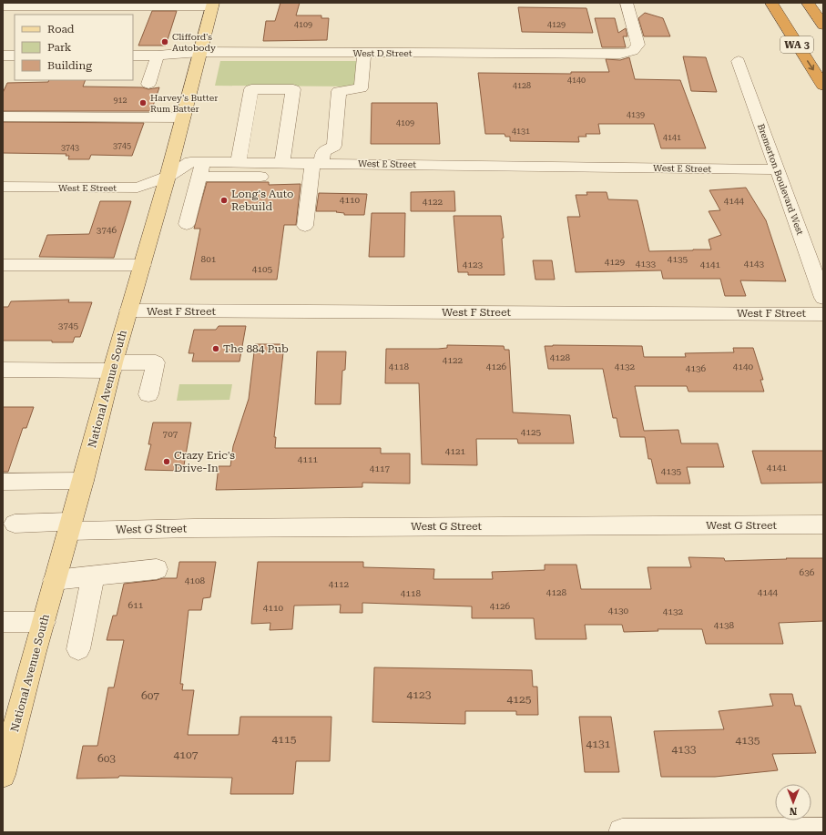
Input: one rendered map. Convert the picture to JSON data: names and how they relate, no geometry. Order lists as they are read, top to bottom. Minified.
{"streets":{"highway":["WA 3"],"main road":["National Avenue South"],"street":["West D Street","West E Street","Bremerton Boulevard West","West F Street","West G Street"]},"crossings":[["West D Street","National Avenue South"],["West E Street","Bremerton Boulevard West"],["West E Street","National Avenue South"],["West F Street","National Avenue South"],["National Avenue South","West G Street"]],"places":["Clifford's Autobody","Harvey's Butter Rum Batter","Long's Auto Rebuild","The 884 Pub","Crazy Eric's Drive-In"],"house_numbers":["4109","4129","4140","4128","912","4139","4109","4131","4141","3745","3743","4110","4144","4122","3746","801","4135","4129","4133","4143","4123","4141","4105","3745","4128","4122","4118","4126","4132","4140","4136","4125","707","4121","4111","4141","4117","4135","636","4108","4112","4128","4144","4118","611","4126","4110","4130","4132","4138","4123","607","4125","4115","4135","4131","4133","4107","603"],"legend":["Road","Park","Building"],"north":"bottom"}
